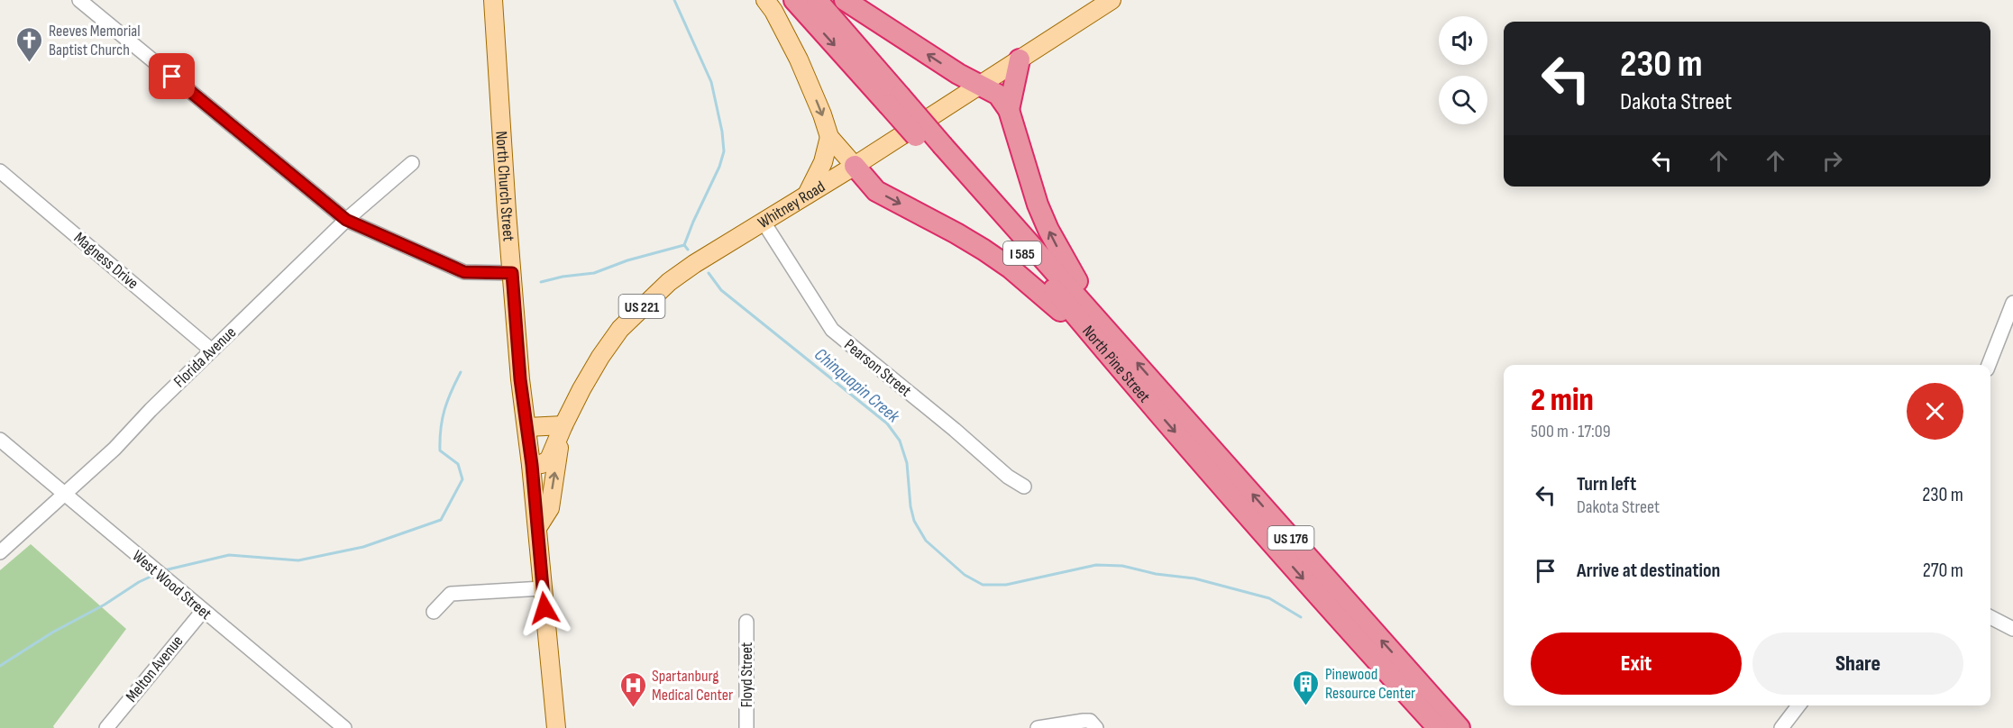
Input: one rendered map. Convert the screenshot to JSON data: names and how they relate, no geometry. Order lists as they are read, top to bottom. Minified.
{"streets":{"highway":["I 585","North Pine Street","US 176"],"main road":["North Church Street","Whitney Road","US 221"],"street":["Magness Drive","Florida Avenue","Pearson Street","West Wood Street","Melton Avenue","Floyd Street"]},"crossings":[["North Church Street","Whitney Road"],["Whitney Road","Pearson Street"],["Magness Drive","Florida Avenue"],["Florida Avenue","West Wood Street"],["West Wood Street","Melton Avenue"]],"water":["Chinquapin Creek"],"places":{"church":["Reeves Memorial Baptist Church"],"building":["Pinewood Resource Center"],"hospital":["Spartanburg Medical Center"]},"page":{"turn":["230 m","Dakota Street"],"heading":["2 min","500 m · 17:09"],"list":[{"name":"Turn left","note":"Dakota Street","value":"230 m"},{"name":"Arrive at destination","value":"270 m"}],"buttons":["Exit","Share"]}}
